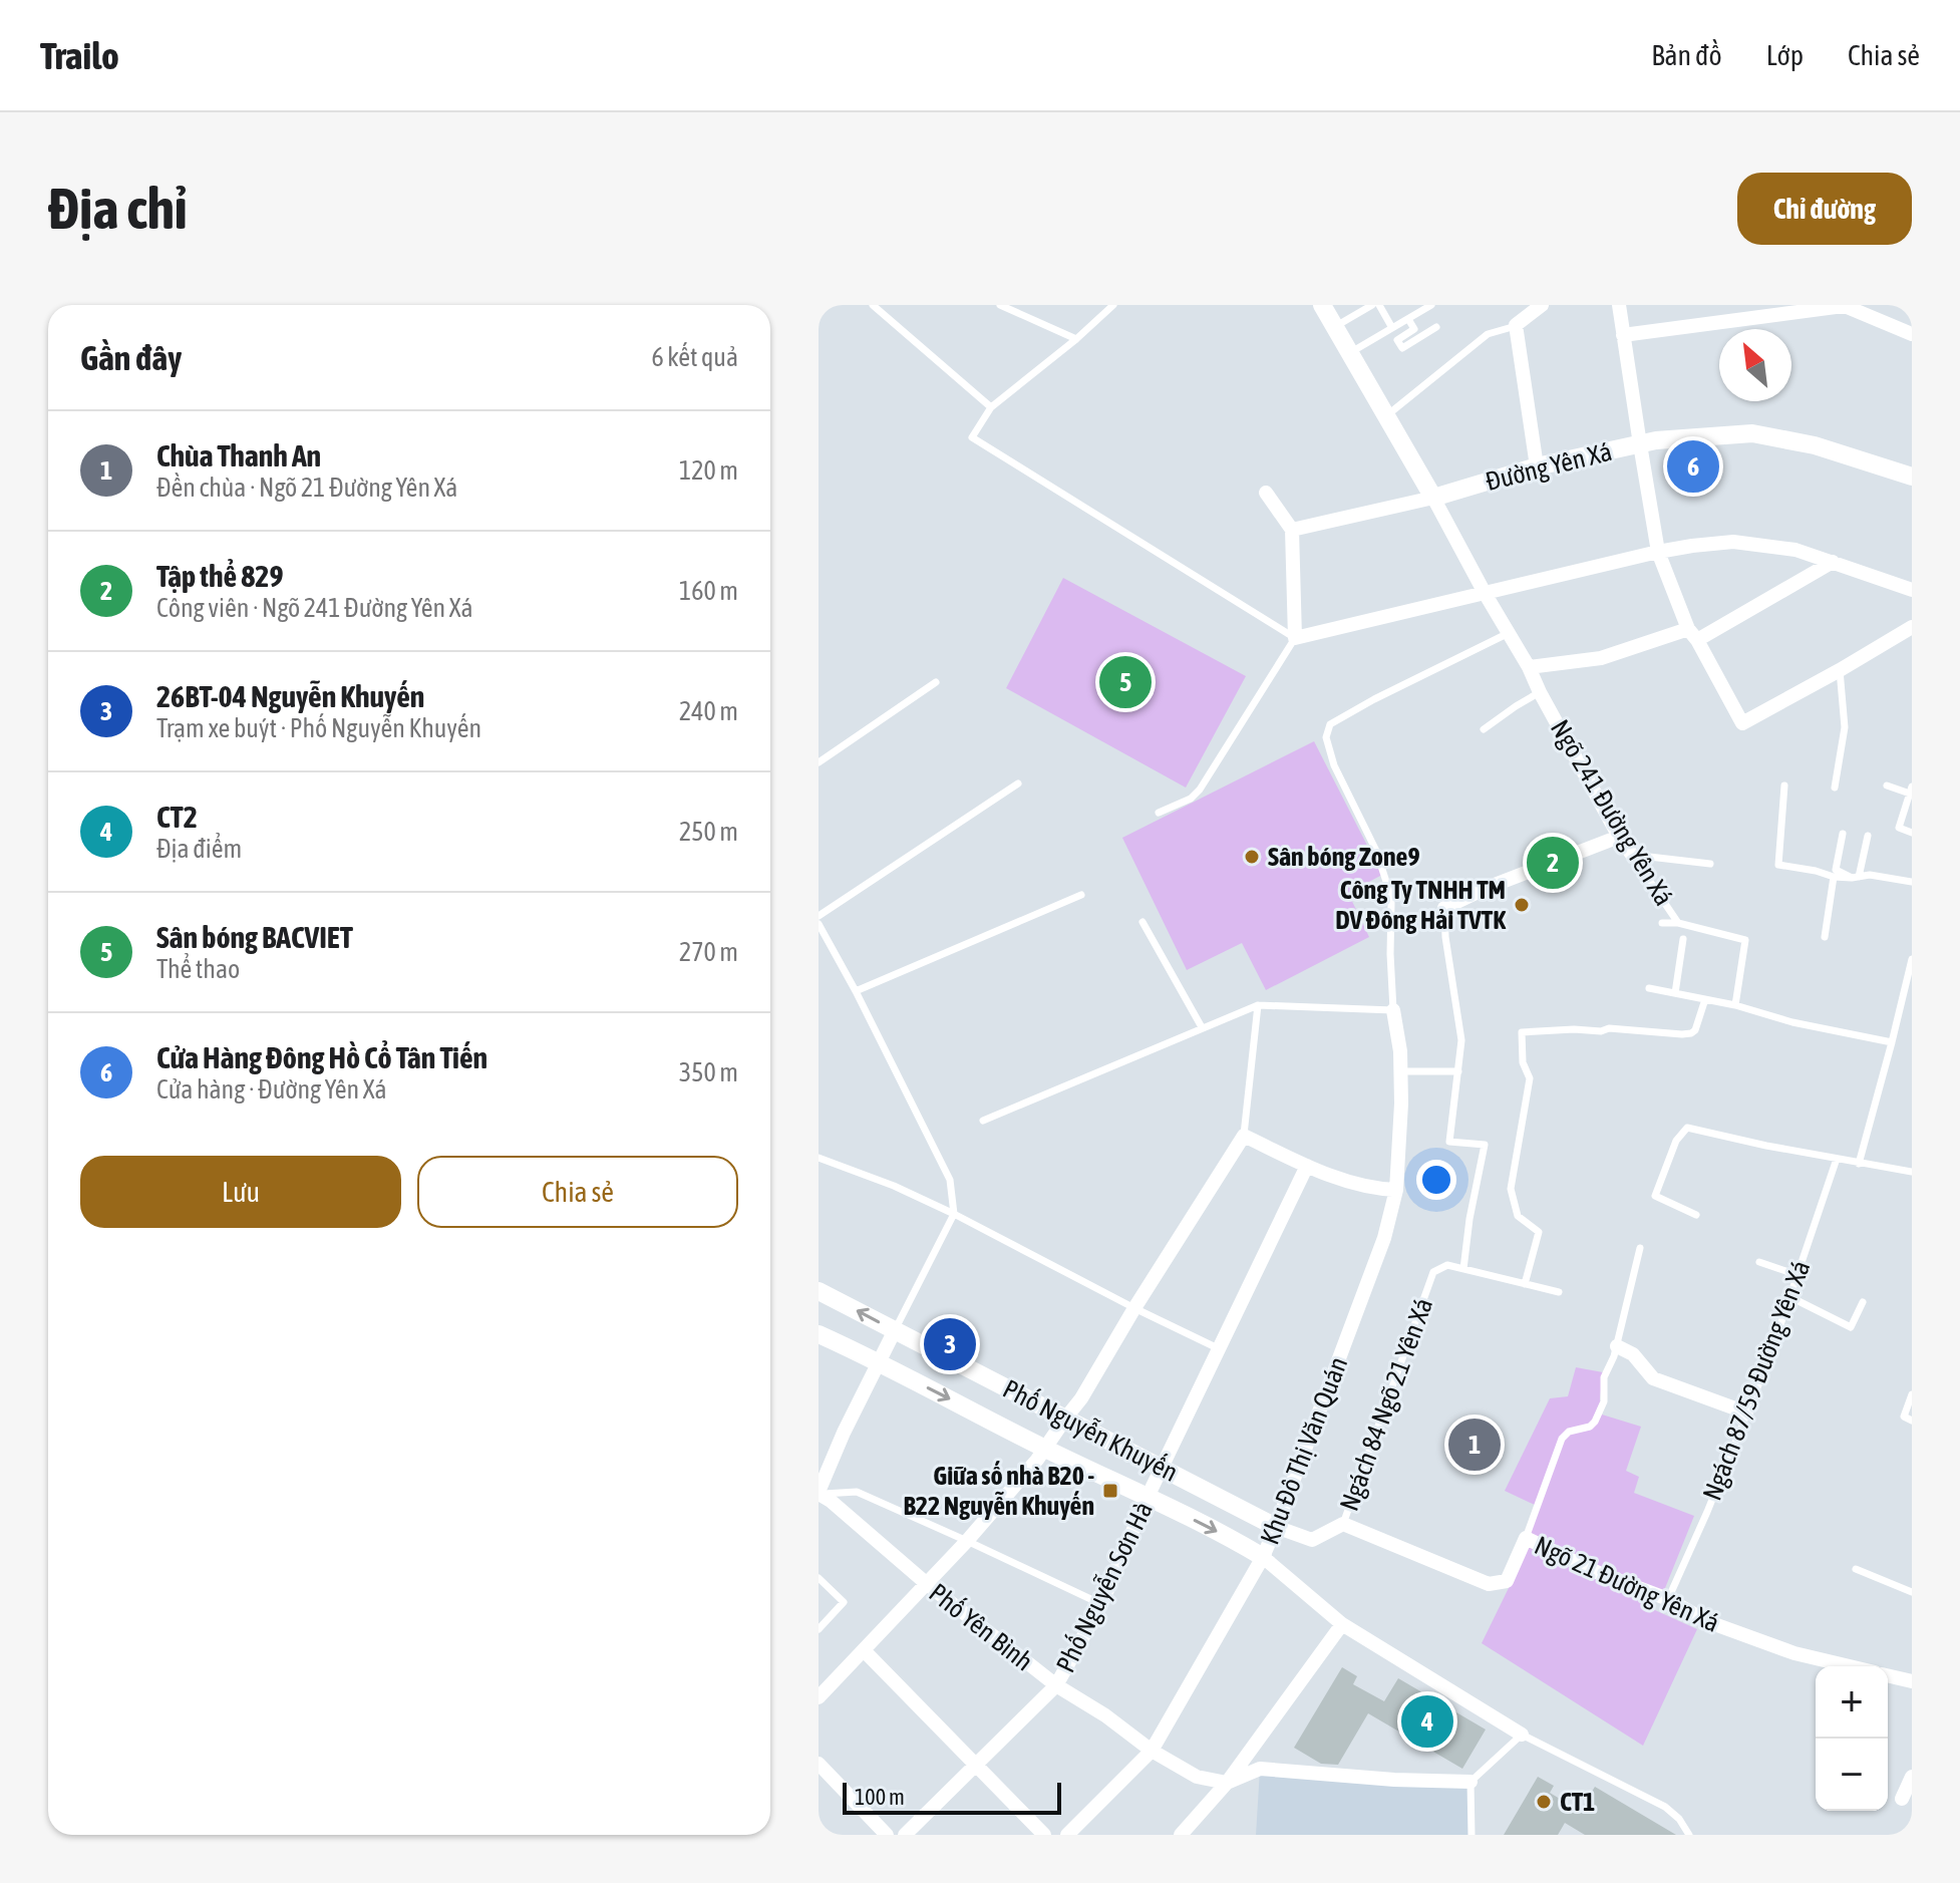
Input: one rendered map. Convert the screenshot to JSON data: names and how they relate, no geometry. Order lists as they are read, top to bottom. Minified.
{"streets":{"street":["Đường Yên Xá","Ngõ 241 Đường Yên Xá","Phố Nguyễn Khuyến","Khu Đô Thị Văn Quán","Ngõ 21 Đường Yên Xá","Phố Nguyễn Sơn Hà","Phố Yên Bình"],"lane":["Ngách 87/59 Đường Yên Xá","Ngách 84 Ngõ 21 Yên Xá"]},"crossings":[["Đường Yên Xá","Ngõ 241 Đường Yên Xá"],["Ngách 87/59 Đường Yên Xá","Ngõ 21 Đường Yên Xá"],["Ngách 84 Ngõ 21 Yên Xá","Ngõ 21 Đường Yên Xá"],["Phố Nguyễn Khuyến","Khu Đô Thị Văn Quán"],["Phố Nguyễn Khuyến","Phố Nguyễn Sơn Hà"],["Khu Đô Thị Văn Quán","Phố Yên Bình"],["Phố Nguyễn Sơn Hà","Phố Yên Bình"]],"places":{"other":["Sân bóng Zone9","Công Ty TNHH TM DV Đông Hải TVTK","CT1"],"transit":["Giữa số nhà B20 - B22 Nguyễn Khuyến"]},"scale_bar":"100 m","north":"top left","page":{"header":"Trailo","nav":["Bản đồ","Lớp","Chia sẻ"],"buttons":["Chỉ đường",["Lưu","Chia sẻ"]],"title":"Địa chỉ","heading":["Gần đây","6 kết quả"],"list":[{"mark":"1","name":"Chùa Thanh An","note":"Đền chùa · Ngõ 21 Đường Yên Xá","value":"120 m"},{"mark":"2","name":"Tập thể 829","note":"Công viên · Ngõ 241 Đường Yên Xá","value":"160 m"},{"mark":"3","name":"26BT-04 Nguyễn Khuyến","note":"Trạm xe buýt · Phố Nguyễn Khuyến","value":"240 m"},{"mark":"4","name":"CT2","note":"Địa điểm","value":"250 m"},{"mark":"5","name":"Sân bóng BACVIET","note":"Thể thao","value":"270 m"},{"mark":"6","name":"Cửa Hàng Đông Hồ Cổ Tân Tiến","note":"Cửa hàng · Đường Yên Xá","value":"350 m"}],"pins":["6","5","2","3","1","4"],"map_buttons":["+","−"],"scale":"100 m"}}
